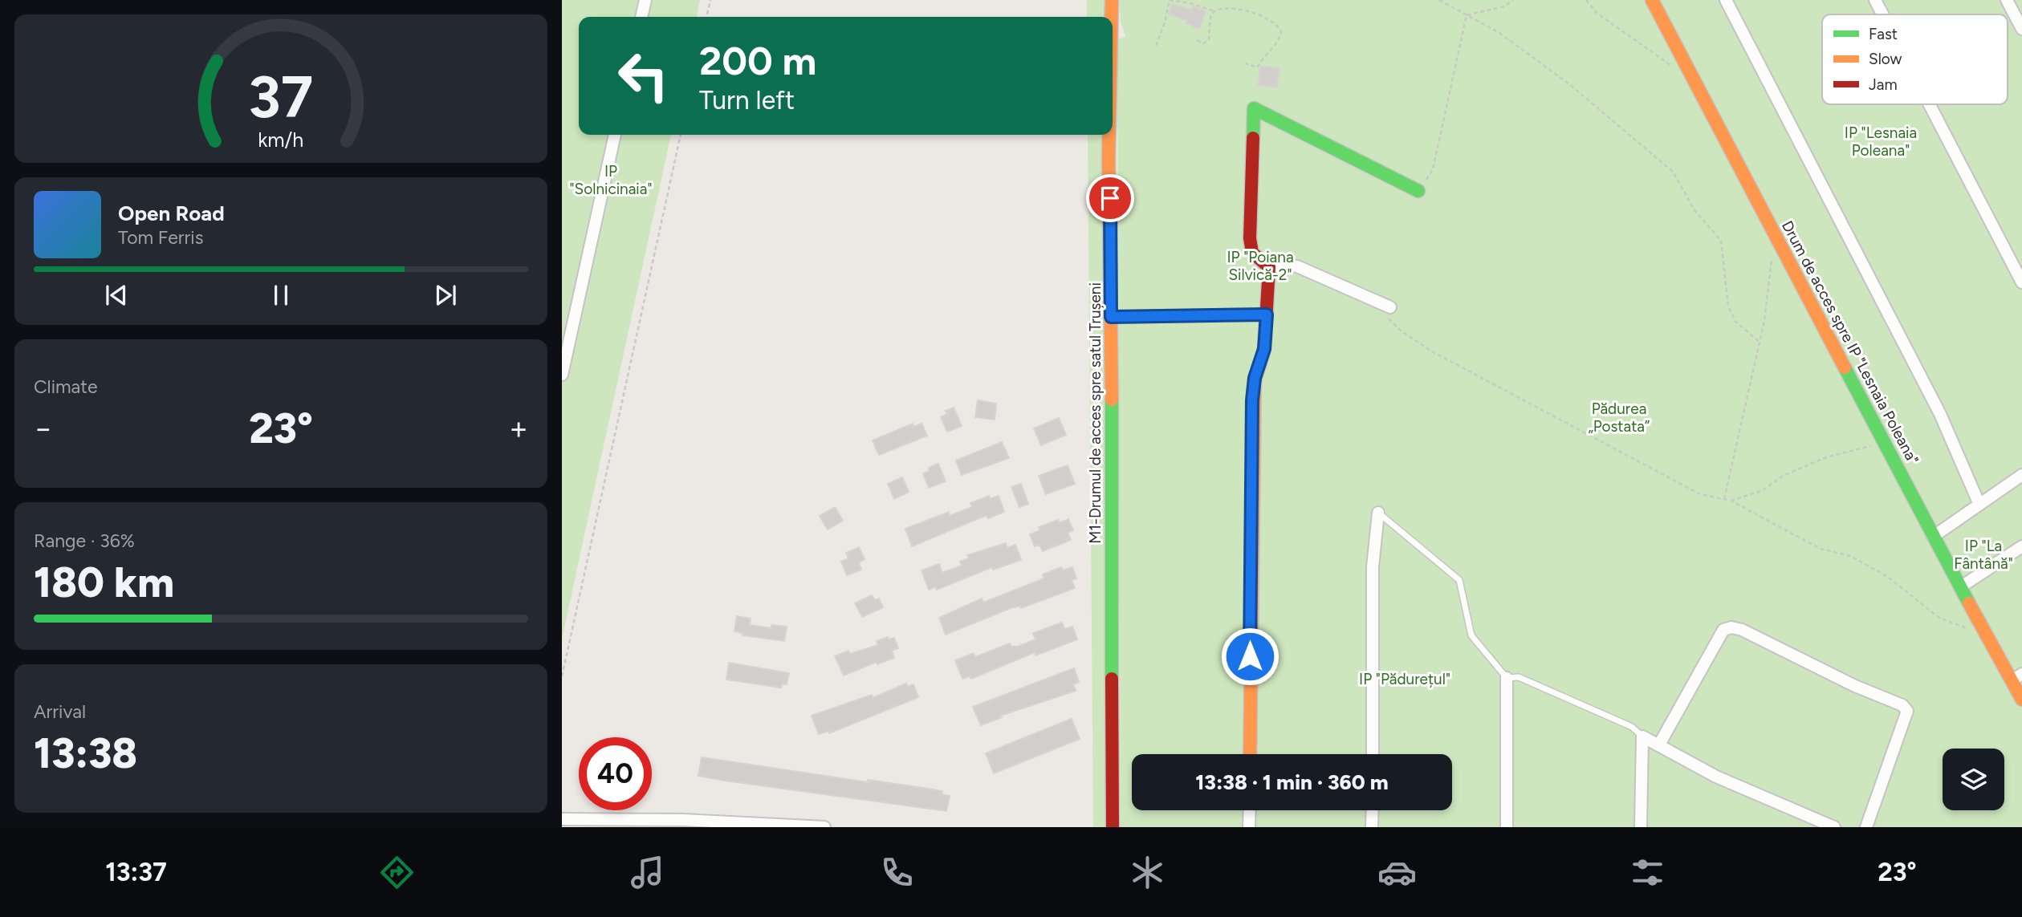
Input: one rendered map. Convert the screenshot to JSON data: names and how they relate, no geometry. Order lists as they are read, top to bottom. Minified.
{"streets":{"street":["Drum de acces spre IP \"Lesnaia Poleana\"","M1-Drumul de acces spre satul Trușeni"]},"parks":["IP \"Lesnaia Poleana\"","IP \"Solnicinaia\"","IP \"Poiana Silvică-2\"","Pădurea „Postata”","IP \"La Fântână\"","IP \"Pădurețul\""],"legend":["Fast","Slow","Jam"],"page":{"turn":["200 m","Turn left"],"song":["Open Road","Tom Ferris"],"tile":["Climate",["Range · 36%","180 km"],["Arrival","13:38"]],"heat":["−","23°","+"],"limit":"40","trip":"13:38 · 1 min · 360 m","tabs":["13:37","23°"],"gauge":["37","km/h"]}}
